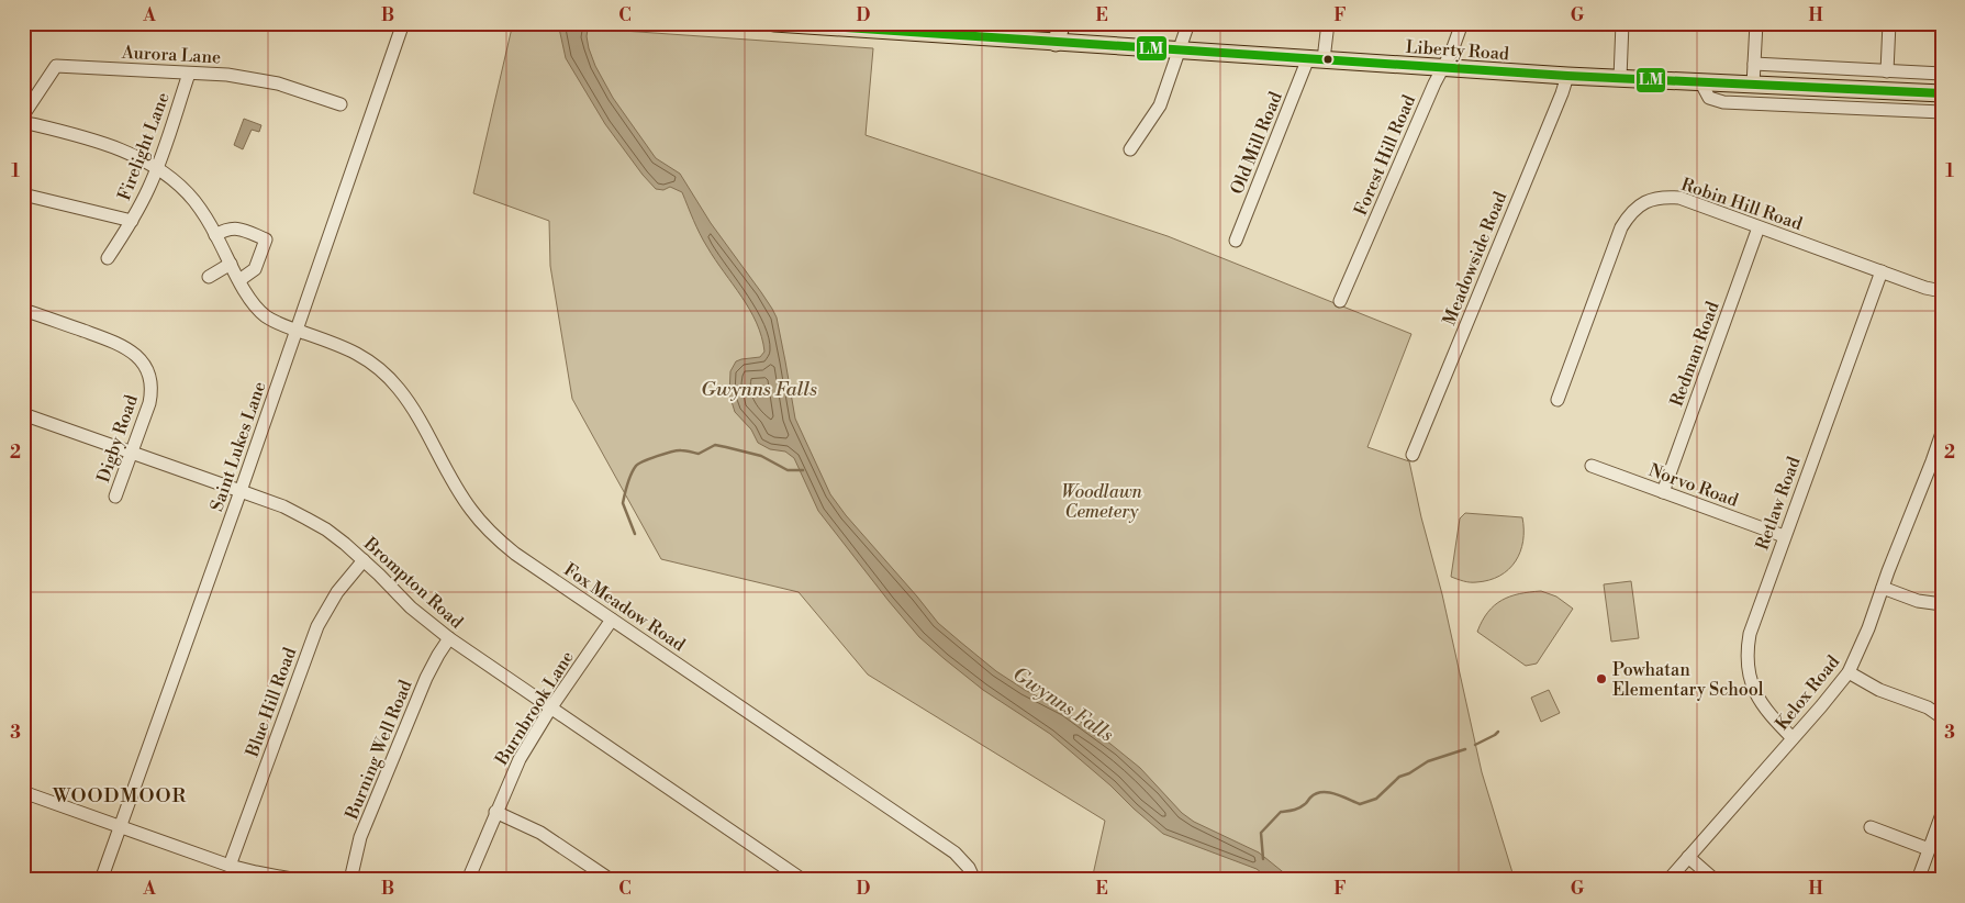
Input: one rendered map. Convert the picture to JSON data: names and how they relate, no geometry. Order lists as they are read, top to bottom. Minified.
{"streets":{"main road":["Liberty Road"],"street":["Aurora Lane","Old Mill Road","Firelight Lane","Forest Hill Road","Robin Hill Road","Meadowside Road","Redman Road","Digby Road","Saint Lukes Lane","Norvo Road","Retlaw Road","Brompton Road","Fox Meadow Road","Kelox Road","Blue Hill Road","Burnbrook Lane","Burning Well Road"]},"crossings":[["Liberty Road","Old Mill Road"],["Liberty Road","Forest Hill Road"],["Liberty Road","Meadowside Road"],["Aurora Lane","Firelight Lane"],["Firelight Lane","Fox Meadow Road"],["Robin Hill Road","Redman Road"],["Robin Hill Road","Retlaw Road"],["Redman Road","Norvo Road"],["Digby Road","Brompton Road"],["Saint Lukes Lane","Brompton Road"],["Saint Lukes Lane","Fox Meadow Road"],["Norvo Road","Retlaw Road"],["Retlaw Road","Kelox Road"],["Brompton Road","Blue Hill Road"],["Brompton Road","Burnbrook Lane"],["Brompton Road","Burning Well Road"],["Fox Meadow Road","Burnbrook Lane"]],"districts":["WOODMOOR"],"water":["Gwynns Falls"],"parks":["Woodlawn Cemetery"],"places":["Powhatan Elementary School"],"lines":["transit line LM"],"grid":{"columns":["A","B","C","D","E","F","G","H"],"rows":["1","2","3"]}}
